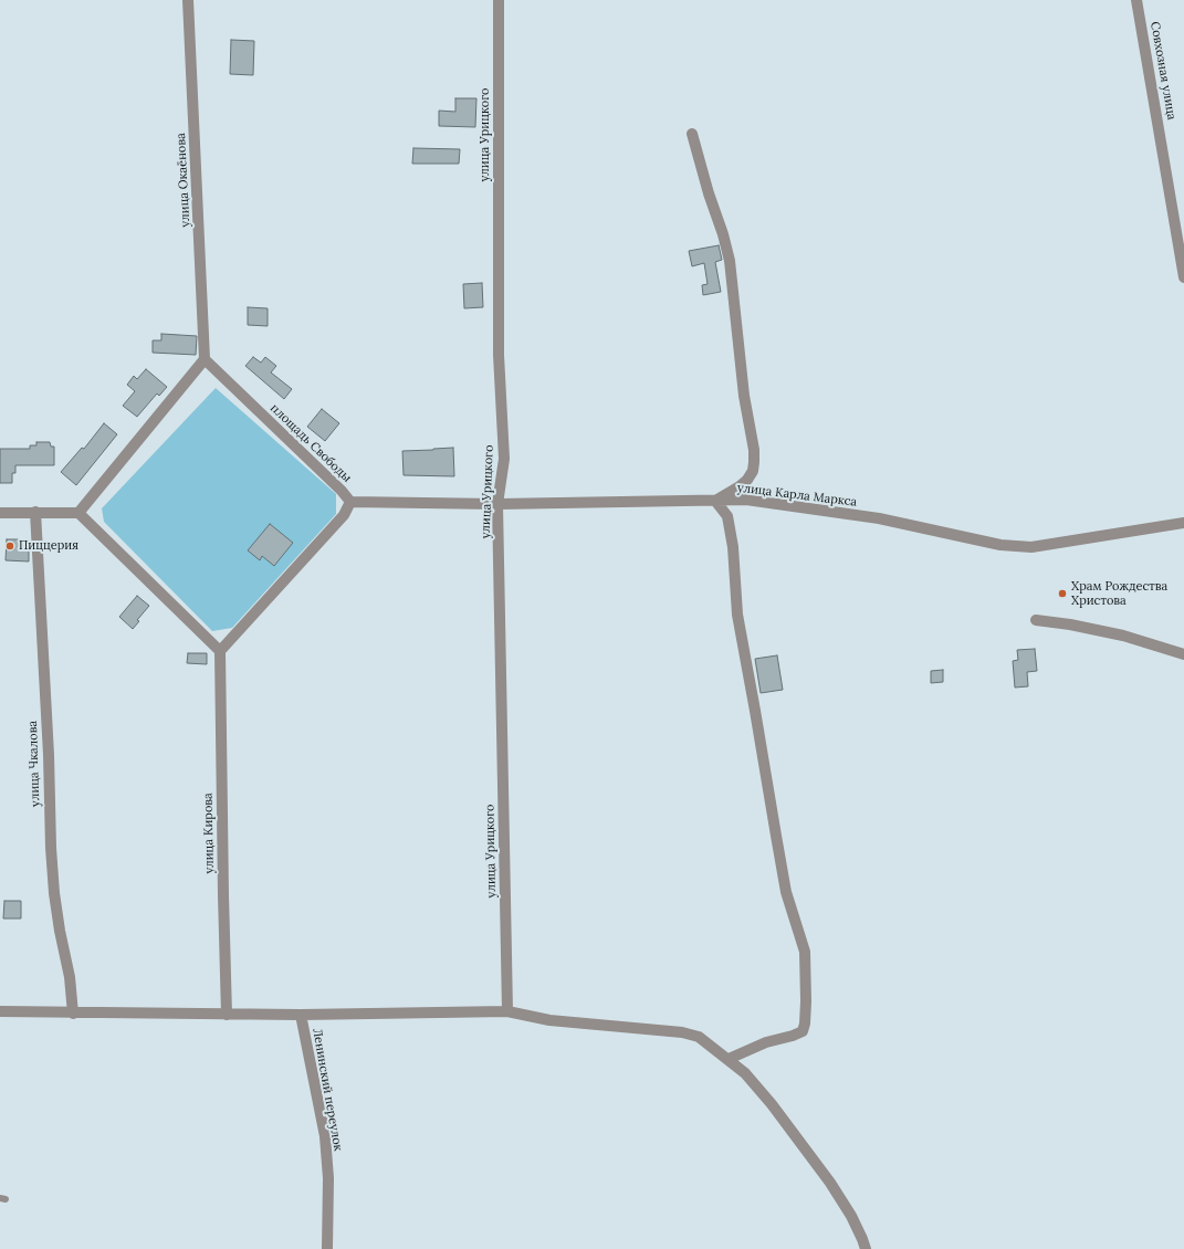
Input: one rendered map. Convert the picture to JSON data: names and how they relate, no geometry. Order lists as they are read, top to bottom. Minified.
{"streets":{"street":["Совхозная улица","улица Урицкого","улица Окаёнова","площадь Свободы","улица Карла Маркса","улица Чкалова","улица Кирова","Ленинский переулок"]},"crossings":[["улица Урицкого","улица Карла Маркса"],["улица Окаёнова","площадь Свободы"],["площадь Свободы","улица Карла Маркса"],["площадь Свободы","улица Кирова"]],"places":["Пиццерия","Храм Рождества Христова"]}
